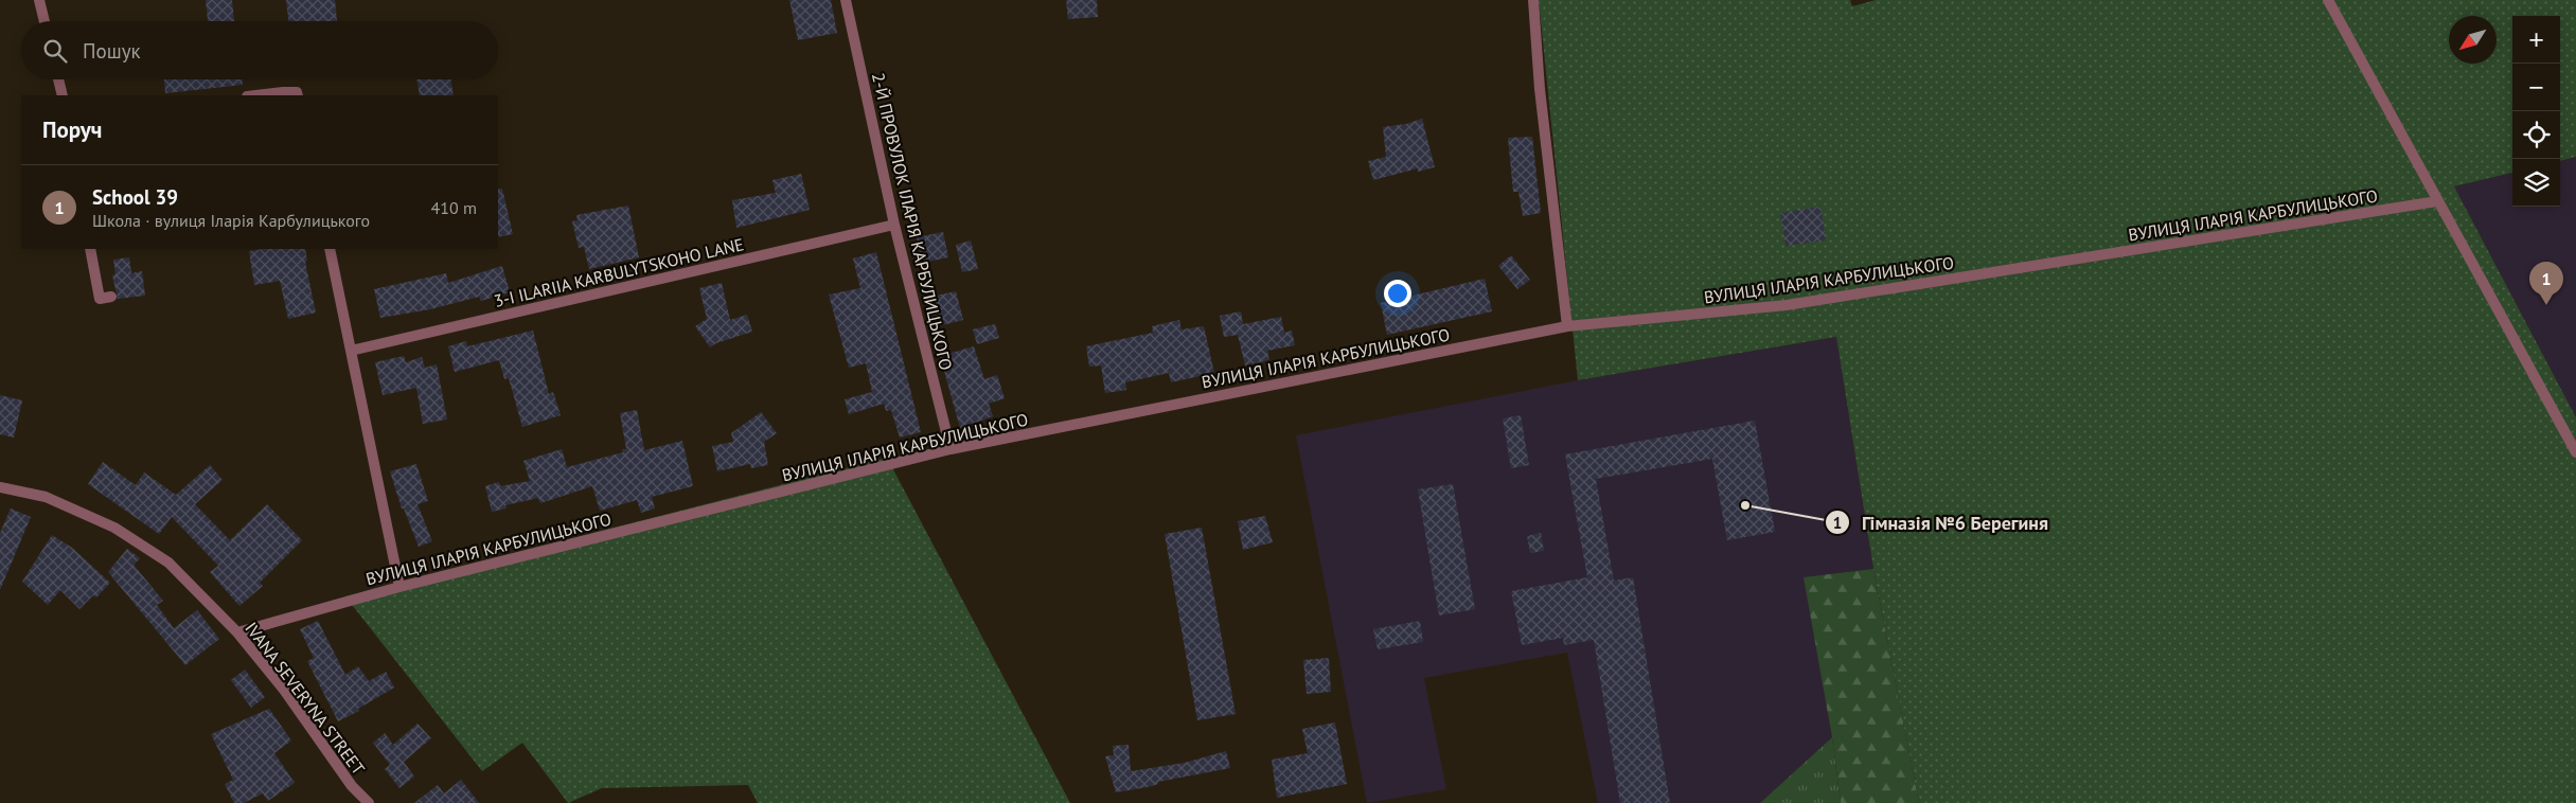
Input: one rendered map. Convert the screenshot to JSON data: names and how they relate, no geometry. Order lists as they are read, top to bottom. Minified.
{"streets":{"street":["ВУЛИЦЯ ІЛАРІЯ КАРБУЛИЦЬКОГО","2-Й ПРОВУЛОК ІЛАРІЯ КАРБУЛИЦЬКОГО","3-I ILARIIA KARBULYTSKOHO LANE","IVANA SEVERYNA STREET"]},"crossings":[["ВУЛИЦЯ ІЛАРІЯ КАРБУЛИЦЬКОГО","2-Й ПРОВУЛОК ІЛАРІЯ КАРБУЛИЦЬКОГО"],["ВУЛИЦЯ ІЛАРІЯ КАРБУЛИЦЬКОГО","IVANA SEVERYNA STREET"],["2-Й ПРОВУЛОК ІЛАРІЯ КАРБУЛИЦЬКОГО","3-I ILARIIA KARBULYTSKOHO LANE"]],"places":["Гімназія №6 Берегиня"],"north":"bottom left","page":{"map_buttons":["+","−"],"search":"Пошук","heading":"Поруч","list":[{"mark":"1","name":"School 39","note":"Школа · вулиця Іларія Карбулицького","value":"410 m"}],"pins":"1"}}
